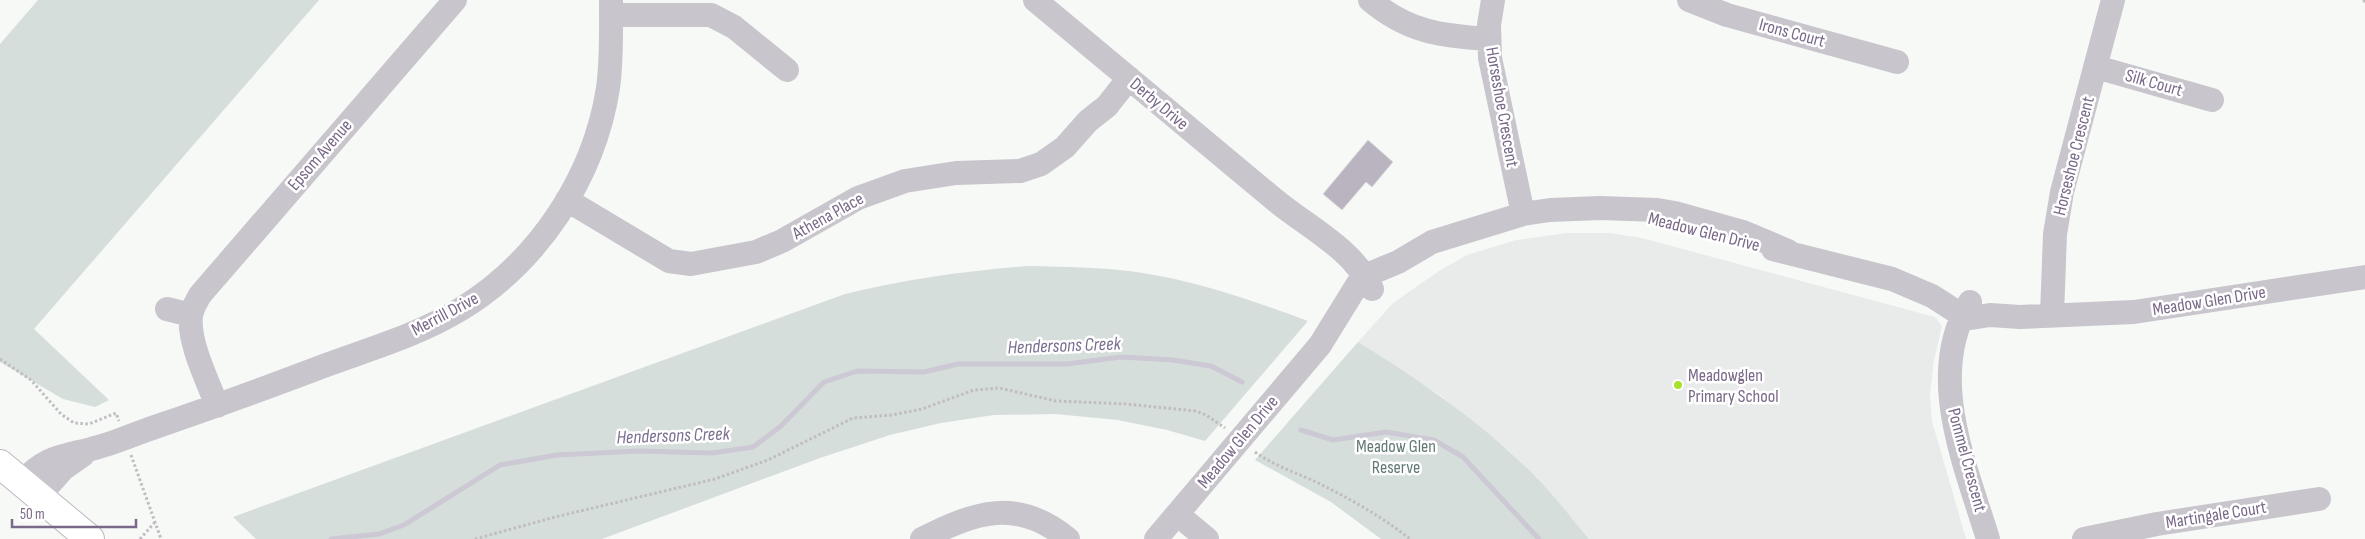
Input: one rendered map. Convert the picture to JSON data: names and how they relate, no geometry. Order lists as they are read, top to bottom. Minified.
{"streets":{"street":["Irons Court","Silk Court","Derby Drive","Horseshoe Crescent","Epsom Avenue","Athena Place","Meadow Glen Drive","Merrill Drive","Pommel Crescent","Martingale Court"]},"crossings":[["Silk Court","Horseshoe Crescent"],["Derby Drive","Athena Place"],["Derby Drive","Meadow Glen Drive"],["Horseshoe Crescent","Meadow Glen Drive"],["Athena Place","Merrill Drive"],["Meadow Glen Drive","Pommel Crescent"]],"water":["Hendersons Creek"],"parks":["Meadow Glen Reserve"],"places":["Meadowglen Primary School"],"scale_bar":"50 m"}
